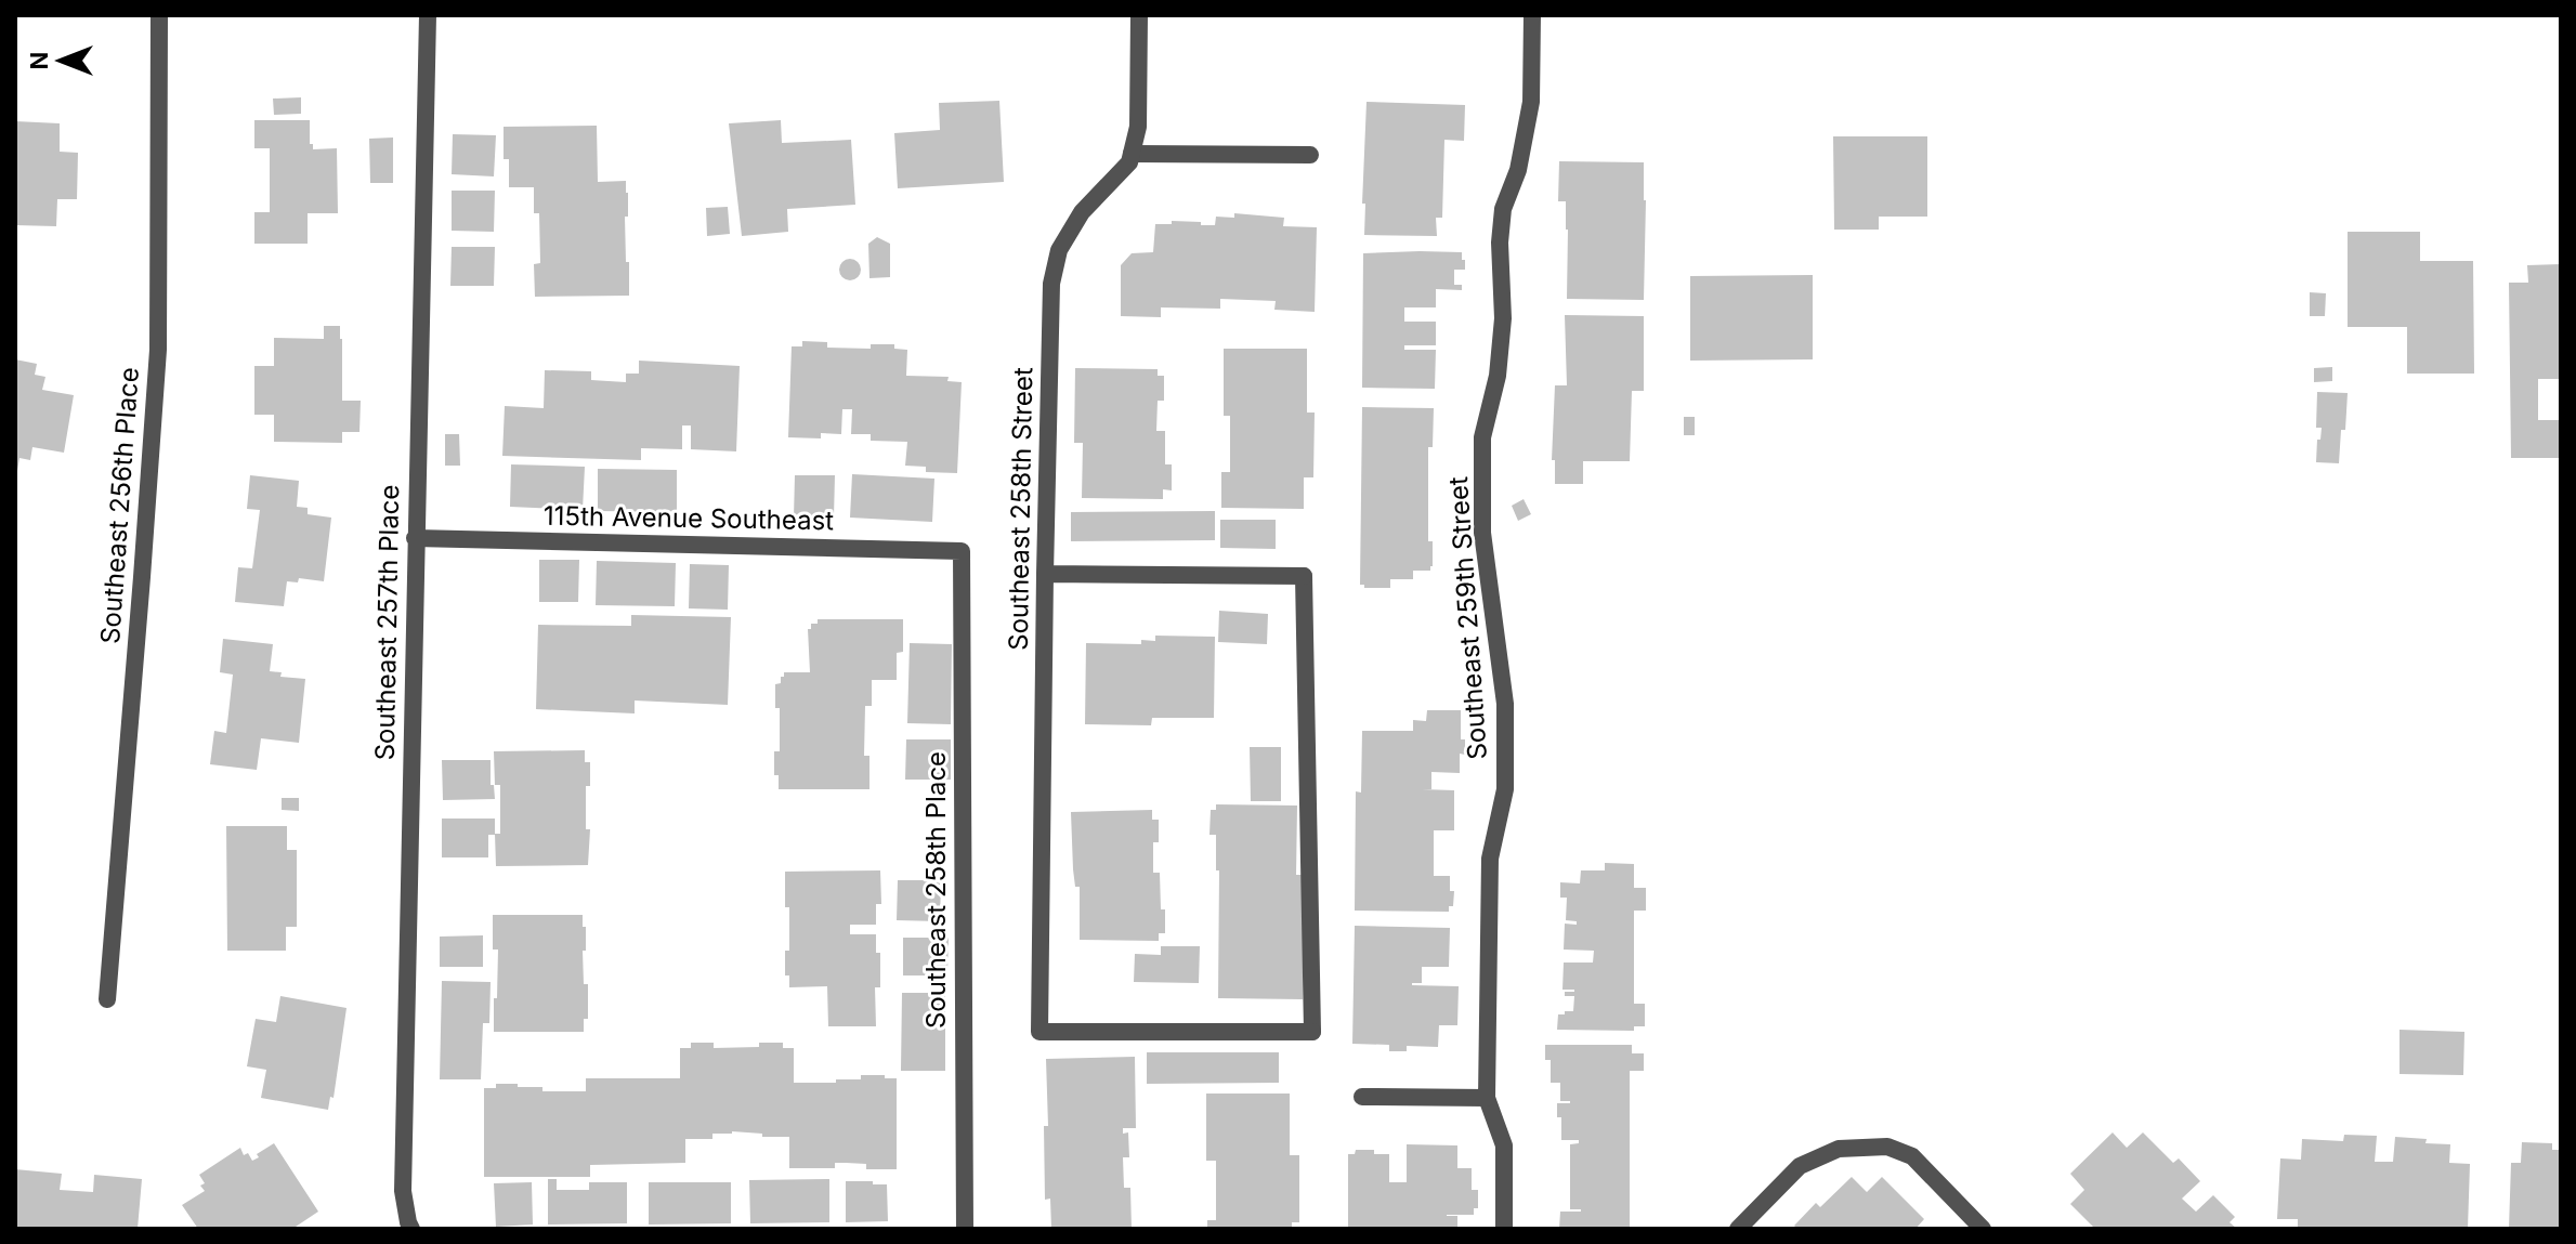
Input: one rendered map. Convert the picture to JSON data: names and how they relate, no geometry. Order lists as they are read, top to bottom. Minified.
{"streets":{"street":["Southeast 256th Place","Southeast 258th Street","115th Avenue Southeast","Southeast 259th Street","Southeast 257th Place","Southeast 258th Place"]},"crossings":[["115th Avenue Southeast","Southeast 257th Place"],["115th Avenue Southeast","Southeast 258th Place"]],"north":"left"}
